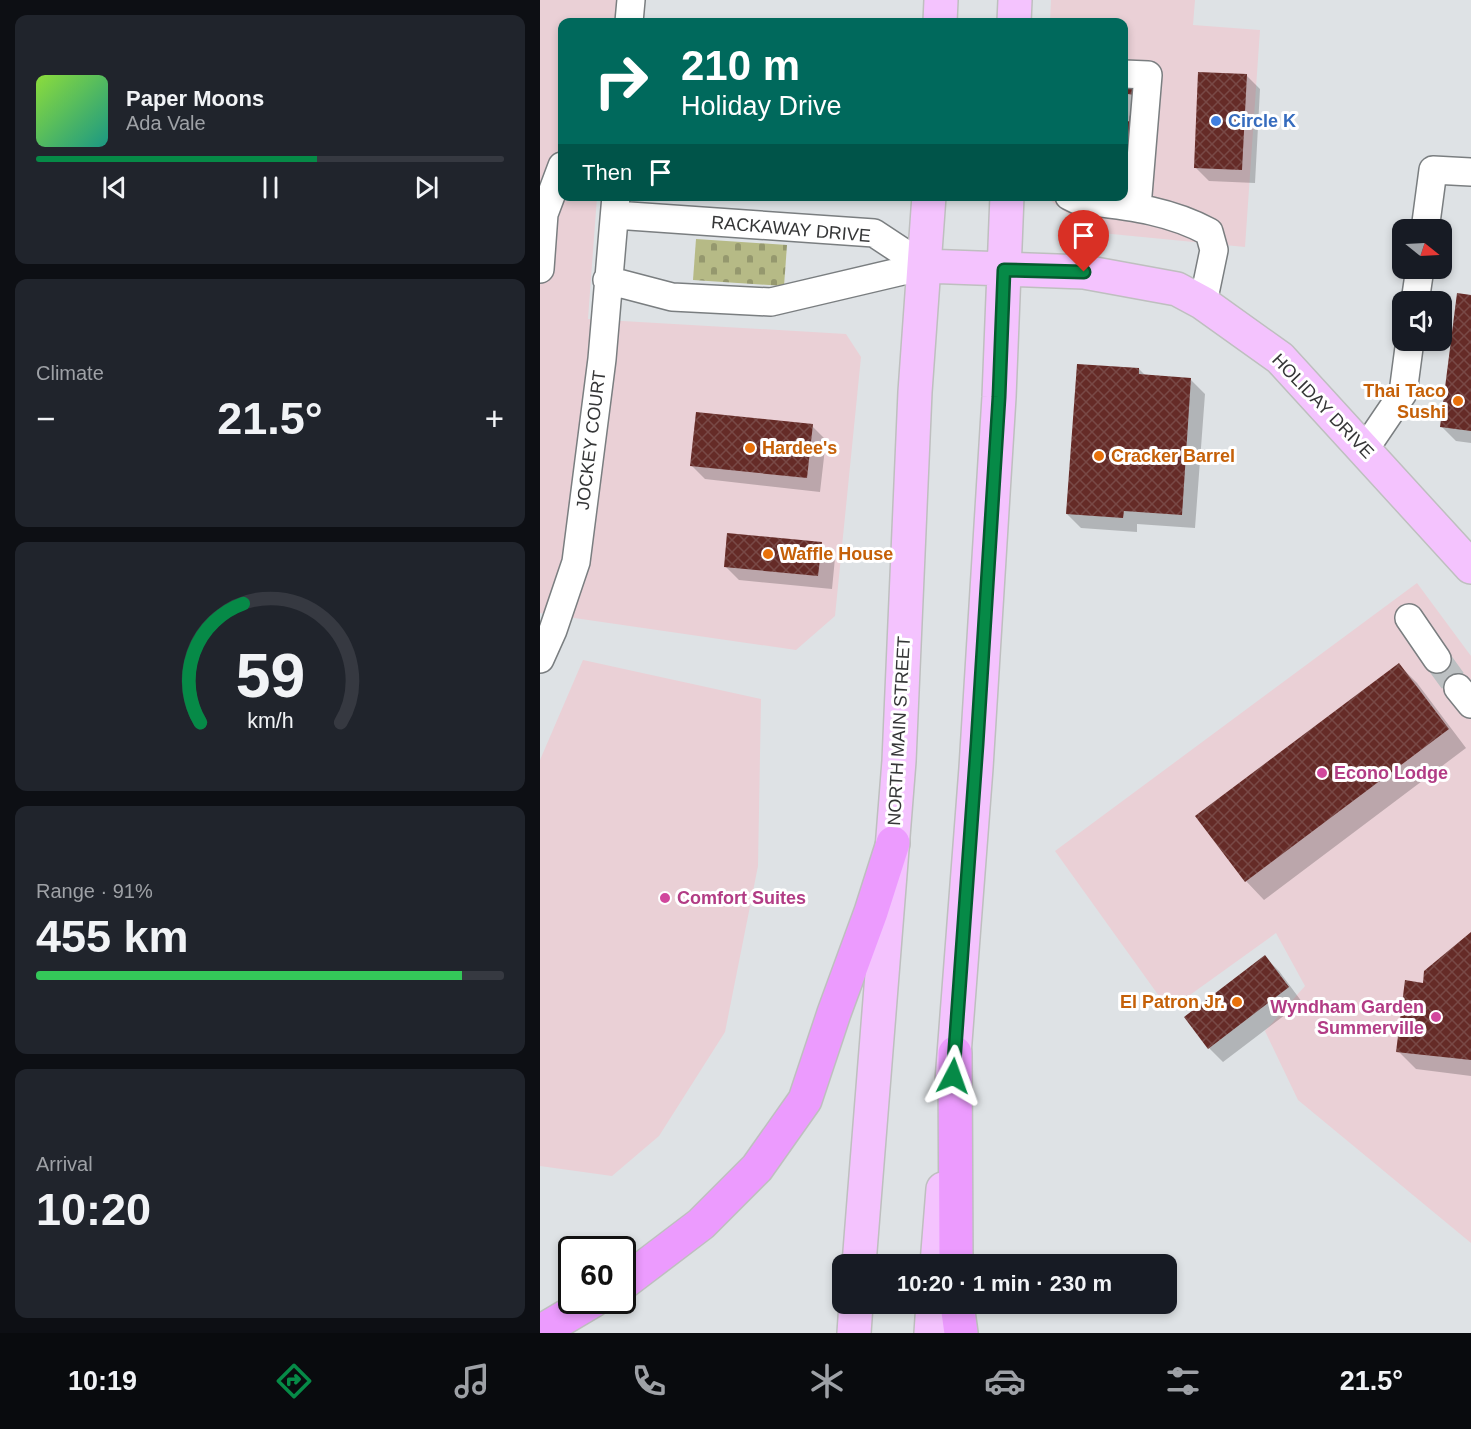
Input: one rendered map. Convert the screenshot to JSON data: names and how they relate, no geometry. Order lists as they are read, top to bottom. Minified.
{"streets":{"main road":["HOLIDAY DRIVE","NORTH MAIN STREET"],"street":["RACKAWAY DRIVE","JOCKEY COURT"]},"crossings":[["RACKAWAY DRIVE","HOLIDAY DRIVE"],["RACKAWAY DRIVE","JOCKEY COURT"],["RACKAWAY DRIVE","NORTH MAIN STREET"],["HOLIDAY DRIVE","NORTH MAIN STREET"]],"places":["Circle K","Thai Taco Sushi","Hardee's","Cracker Barrel","Waffle House","Econo Lodge","Comfort Suites","El Patron Jr.","Wyndham Garden Summerville"],"north":"right","page":{"turn":["210 m","Holiday Drive"],"song":["Paper Moons","Ada Vale"],"then":"Then","tile":["Climate",["Range · 91%","455 km"],["Arrival","10:20"]],"heat":["−","21.5°","+"],"limit":"60","trip":"10:20 · 1 min · 230 m","tabs":["10:19","21.5°"],"gauge":["59","km/h"]}}
